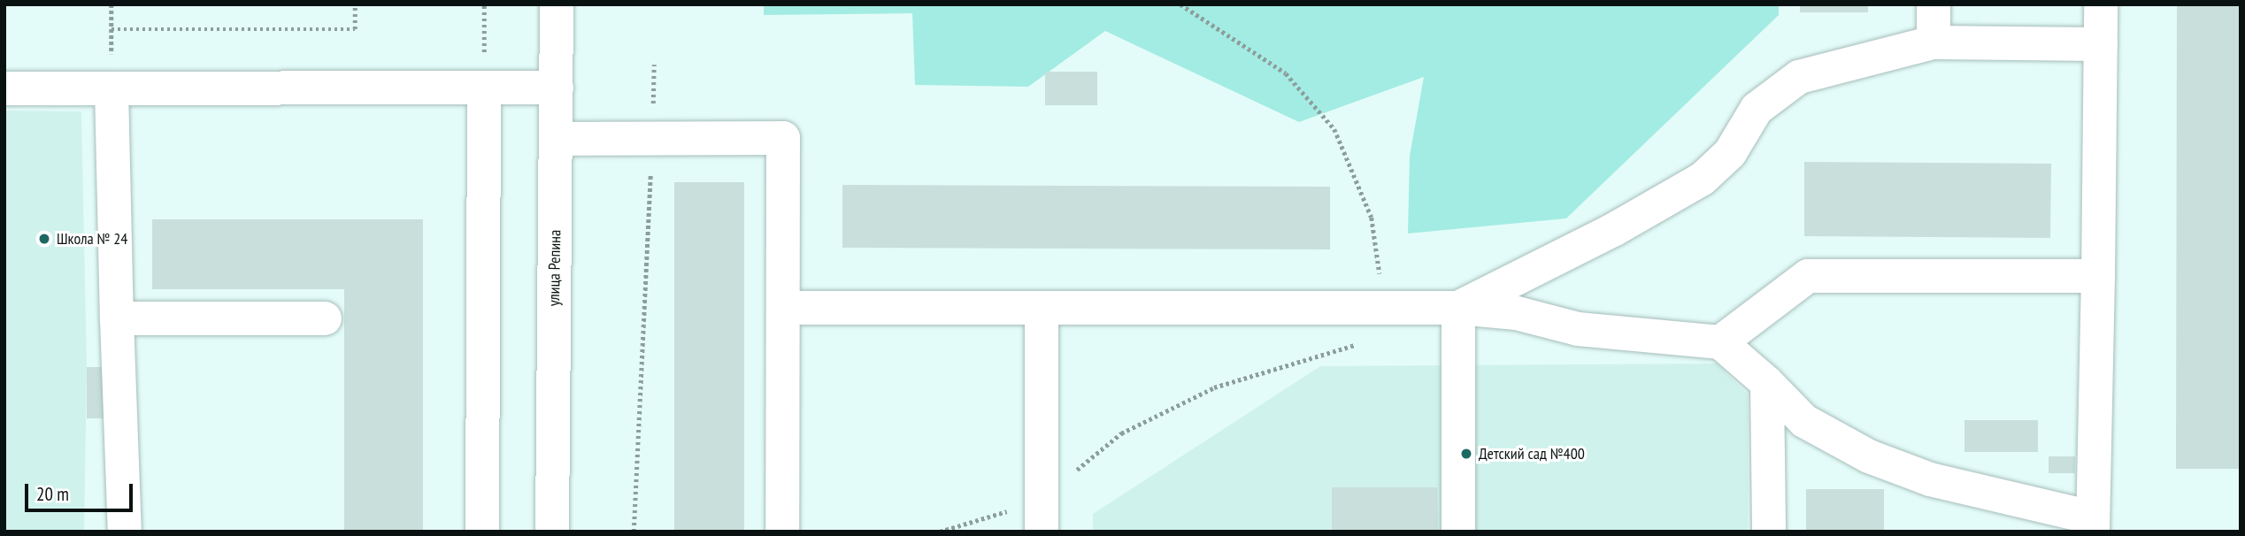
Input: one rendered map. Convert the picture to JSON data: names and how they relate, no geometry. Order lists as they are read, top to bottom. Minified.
{"streets":{"street":["улица Репина"]},"places":["Школа № 24","Детский сад №400"],"scale_bar":"20 m"}
